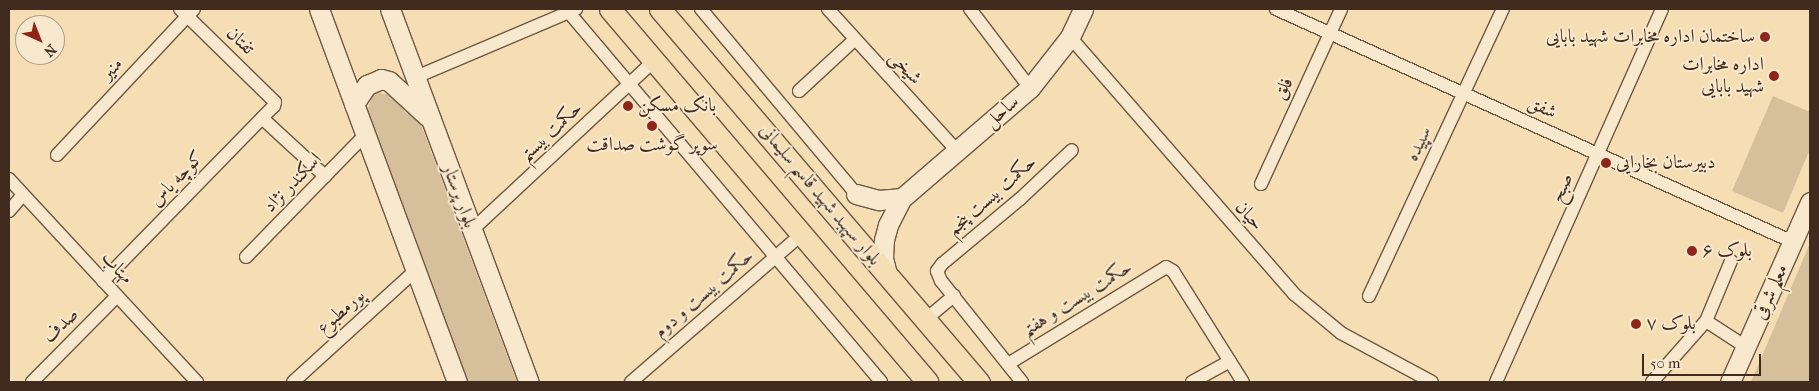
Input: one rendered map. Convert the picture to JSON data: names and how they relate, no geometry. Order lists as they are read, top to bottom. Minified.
{"streets":{"main road":["بلوار سپهبد شهید قاسم سلیمانی"],"street":["تفتان","شیخی","منیر","فلق","شفق","ساحل","حکمت بیستم","سپیده","کوچه یاس","اسکندر نژاد","صبح","بلوار پرستار","حکمت بیست پنجم","حیان","مهتاب","معلم شرقی","حکمت بیست و دوم","حکمت بیست و هفتم","پورمطبوع","صدف"]},"crossings":[["تفتان","منیر"],["تفتان","کوچه یاس"],["شیخی","ساحل"],["فلق","شفق"],["شفق","سپیده"],["شفق","صبح"],["شفق","معلم شرقی"],["ساحل","بلوار سپهبد شهید قاسم سلیمانی"],["ساحل","حیان"],["حکمت بیستم","بلوار سپهبد شهید قاسم سلیمانی"],["حکمت بیستم","بلوار پرستار"],["کوچه یاس","مهتاب"],["بلوار سپهبد شهید قاسم سلیمانی","حکمت بیست و دوم"],["مهتاب","صدف"]],"places":["ساختمان اداره مخابرات شهید بابایی","اداره مخابرات شهید بابایی","بانک مسکن","سوپر گوشت صداقت","دبیرستان بخارایی","بلوک ۶","بلوک ۷"],"scale_bar":"50 m","north":"bottom right"}
